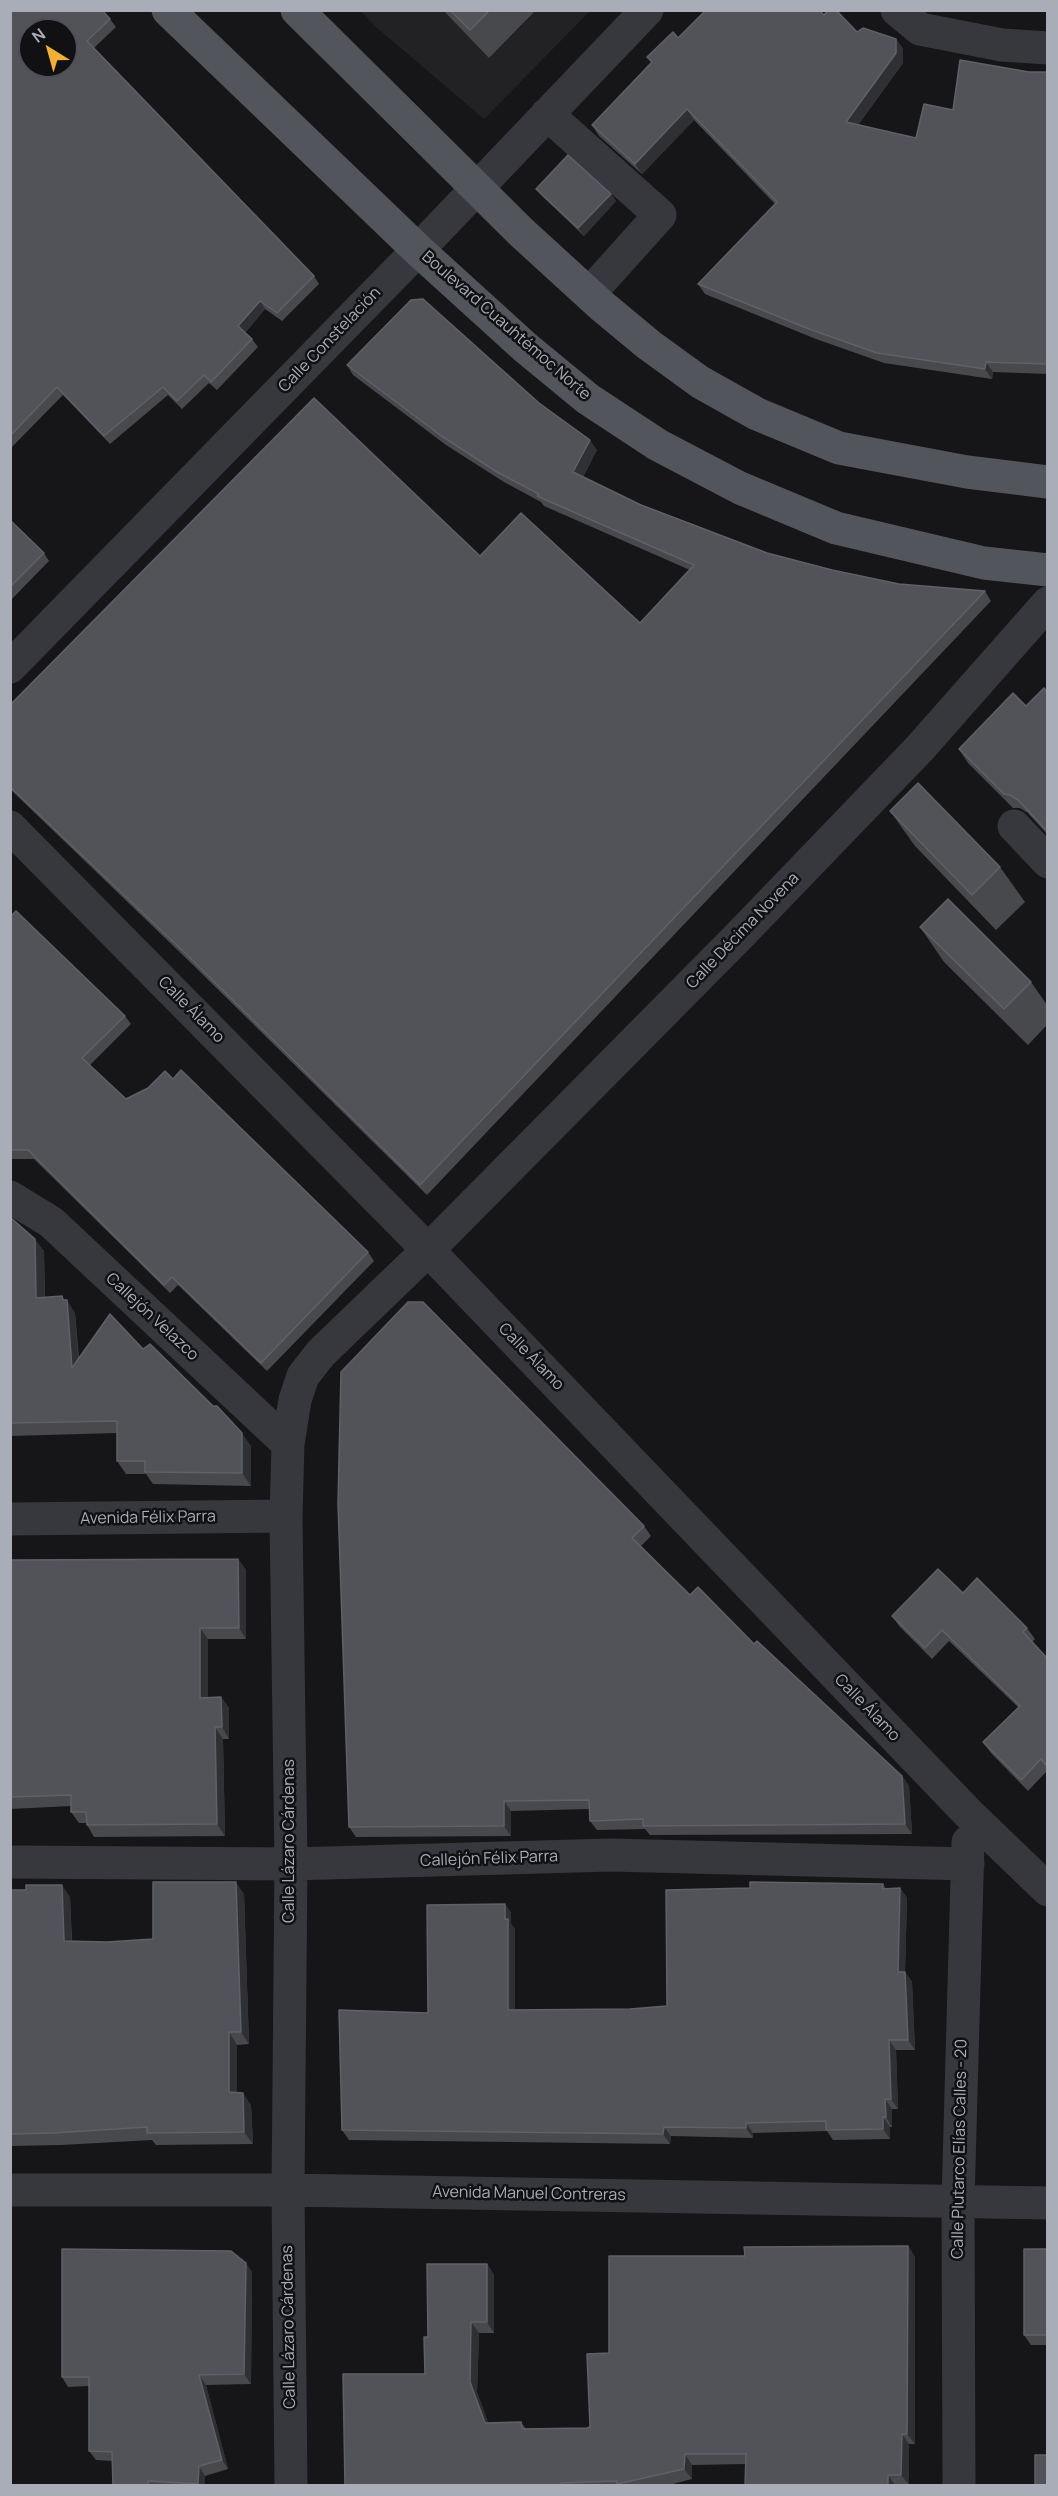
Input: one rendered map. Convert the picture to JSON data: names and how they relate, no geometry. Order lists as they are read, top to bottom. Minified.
{"streets":{"main road":["Boulevard Cuauhtémoc Norte"],"street":["Calle Constelación","Calle Décima Novena","Calle Álamo","Callejón Velazco","Avenida Félix Parra","Calle Lázaro Cárdenas","Callejón Félix Parra","Calle Plutarco Elías Calles - 20","Avenida Manuel Contreras"]},"crossings":[["Boulevard Cuauhtémoc Norte","Calle Constelación"],["Calle Décima Novena","Calle Álamo"],["Calle Décima Novena","Calle Lázaro Cárdenas"],["Calle Álamo","Calle Lázaro Cárdenas"],["Calle Álamo","Calle Plutarco Elías Calles - 20"],["Callejón Velazco","Calle Lázaro Cárdenas"],["Avenida Félix Parra","Calle Lázaro Cárdenas"],["Calle Lázaro Cárdenas","Callejón Félix Parra"],["Calle Lázaro Cárdenas","Avenida Manuel Contreras"],["Callejón Félix Parra","Calle Plutarco Elías Calles - 20"],["Calle Plutarco Elías Calles - 20","Avenida Manuel Contreras"]],"north":"top left"}
